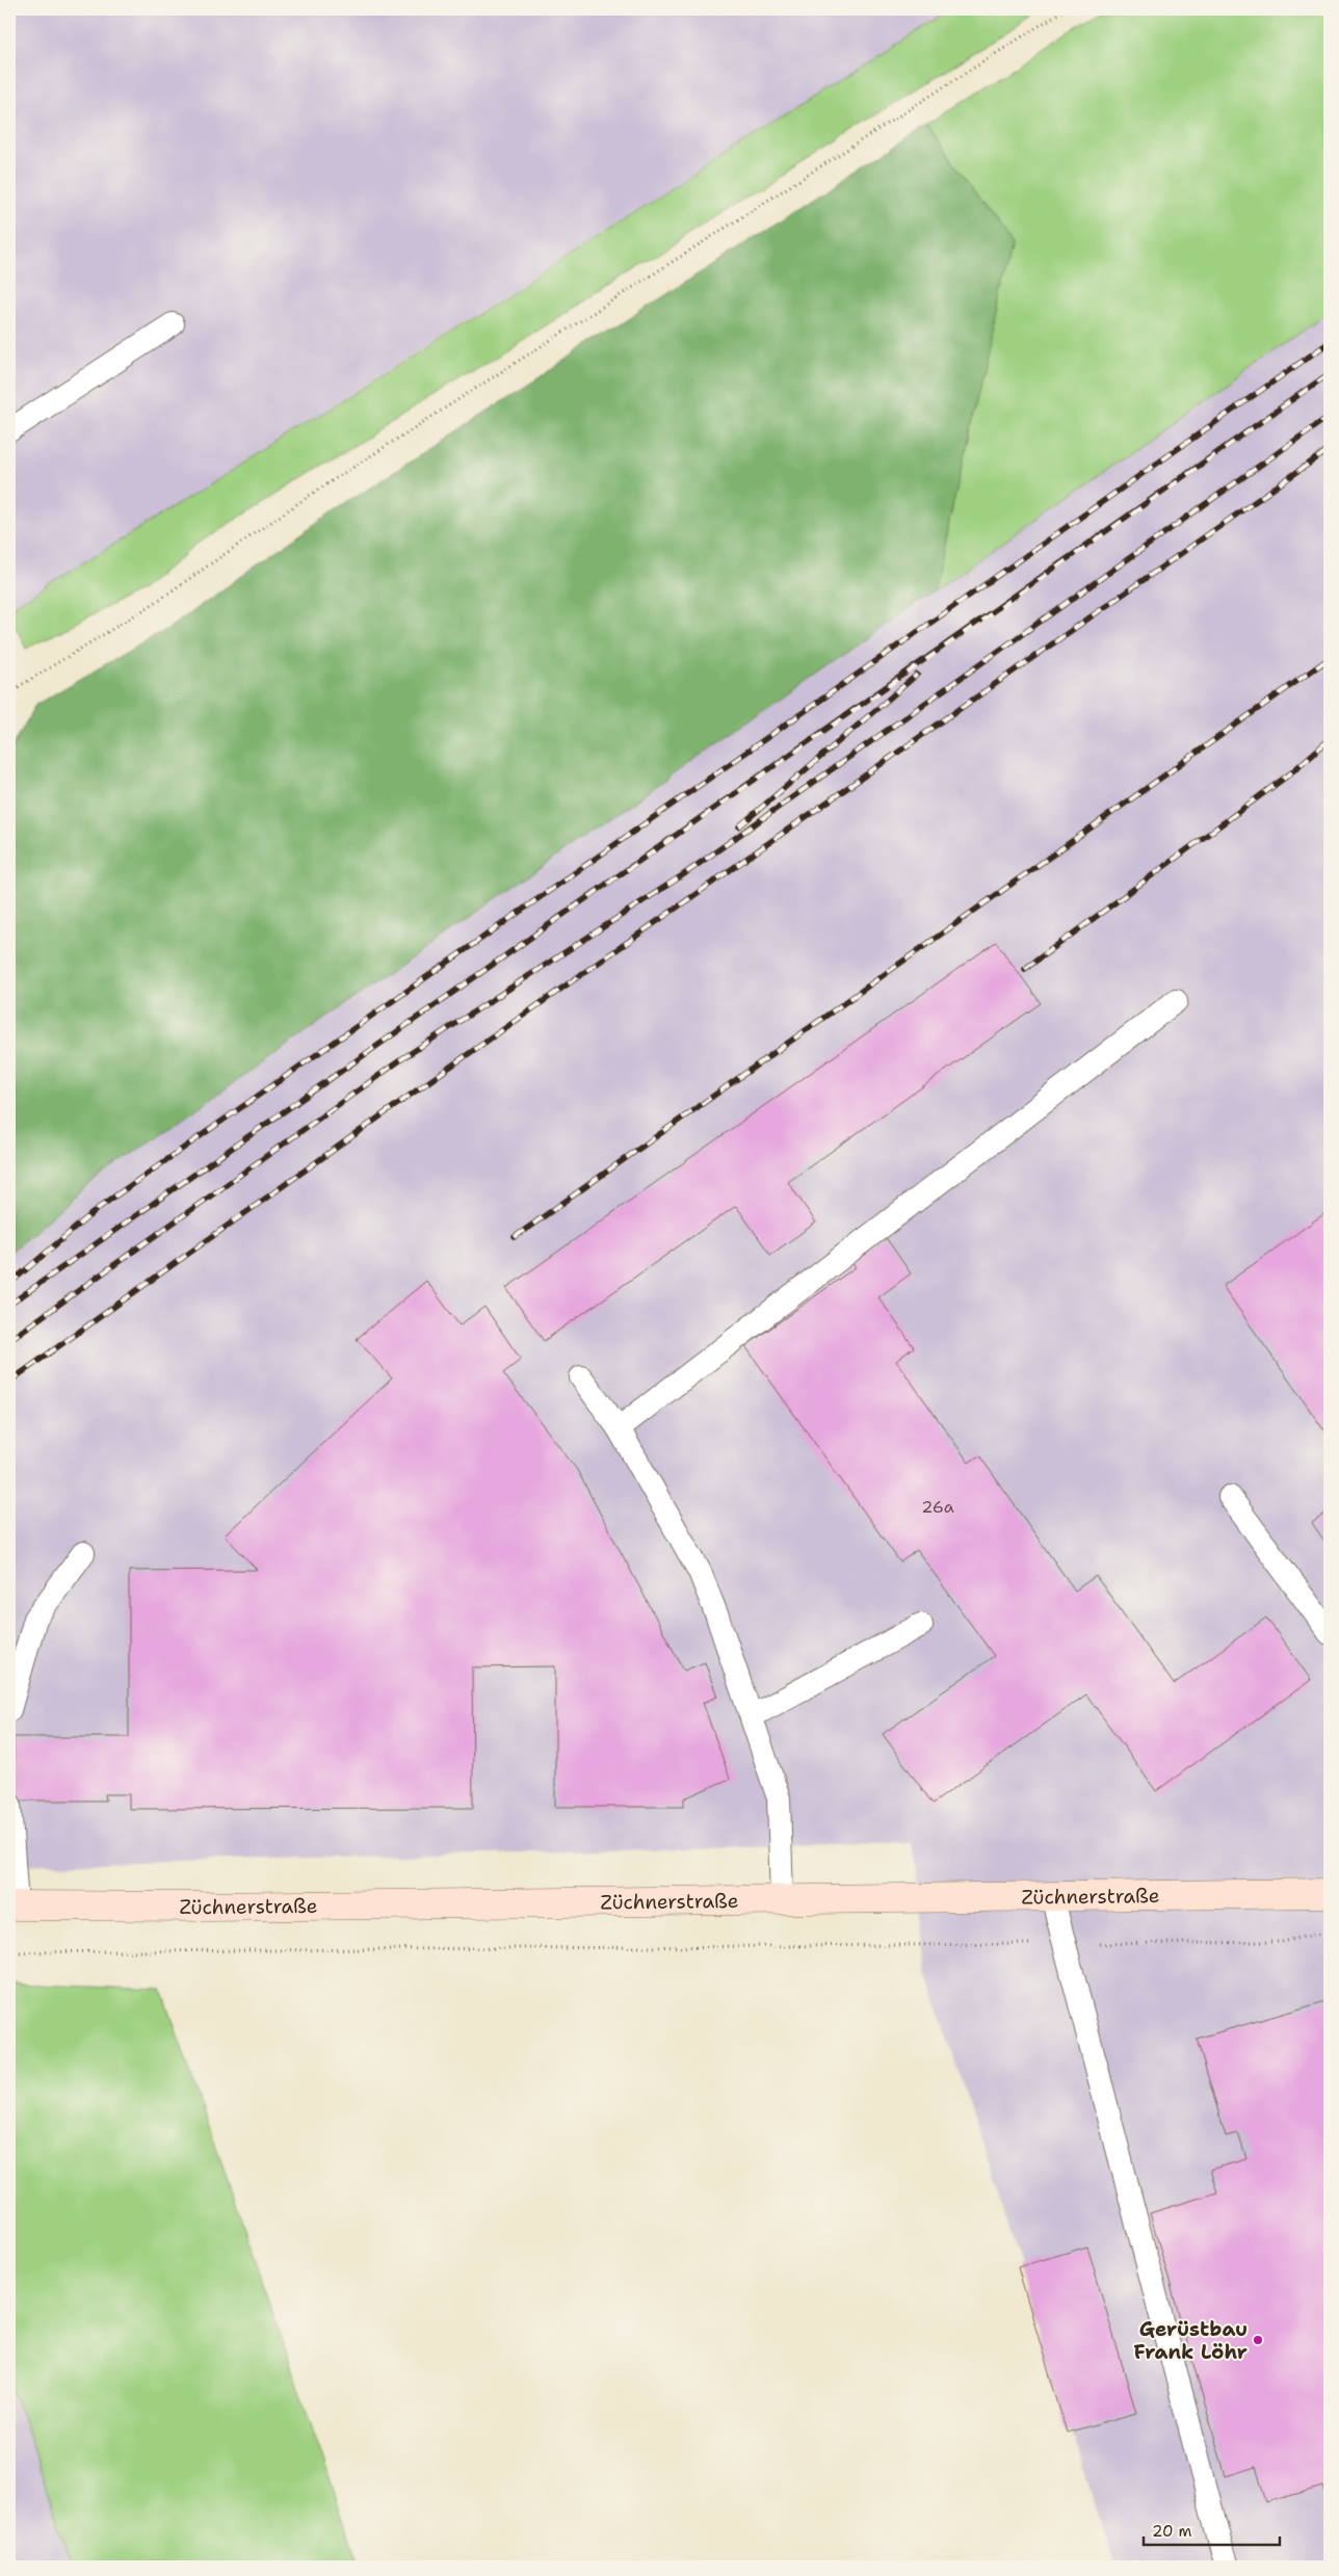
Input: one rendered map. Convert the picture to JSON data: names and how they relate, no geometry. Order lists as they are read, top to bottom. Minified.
{"streets":{"street":["Züchnerstraße"]},"places":["Gerüstbau Frank Löhr"],"house_numbers":["26a"],"scale_bar":"20 m"}
